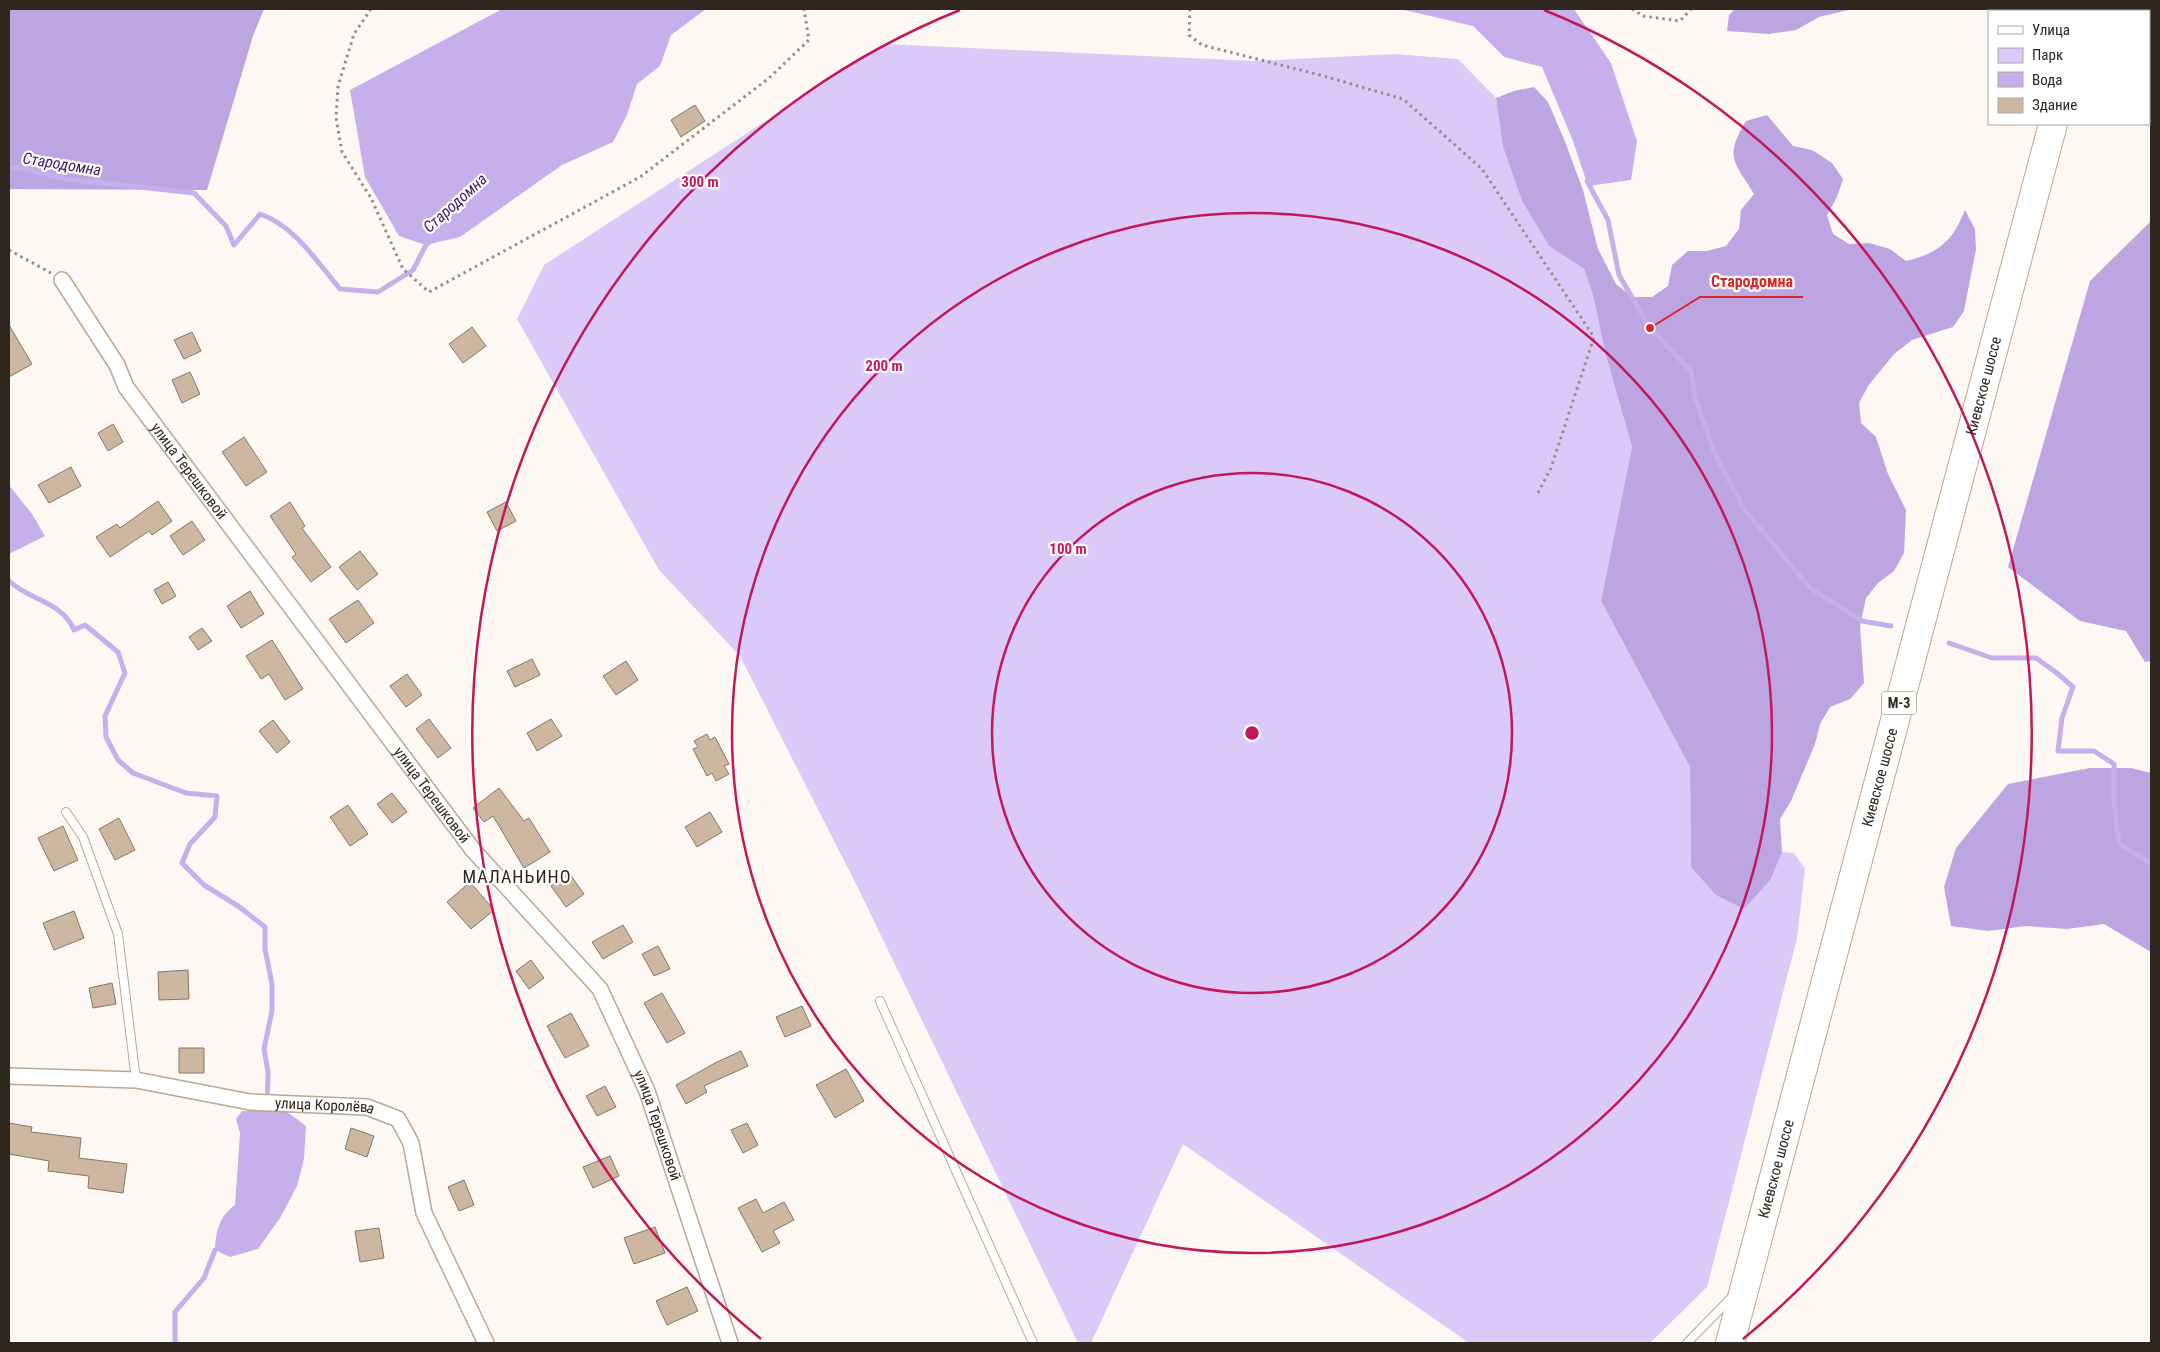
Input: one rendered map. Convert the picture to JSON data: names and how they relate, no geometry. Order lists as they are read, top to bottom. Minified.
{"streets":{"highway":["Киевское шоссе","М-3"],"street":["улица Терешковой","улица Королёва"]},"districts":["МАЛАНЬИНО"],"water":["Стародомна"],"places":["Стародомна"],"legend":["Улица","Парк","Вода","Здание"],"rings":["300 m","200 m","100 m"]}
